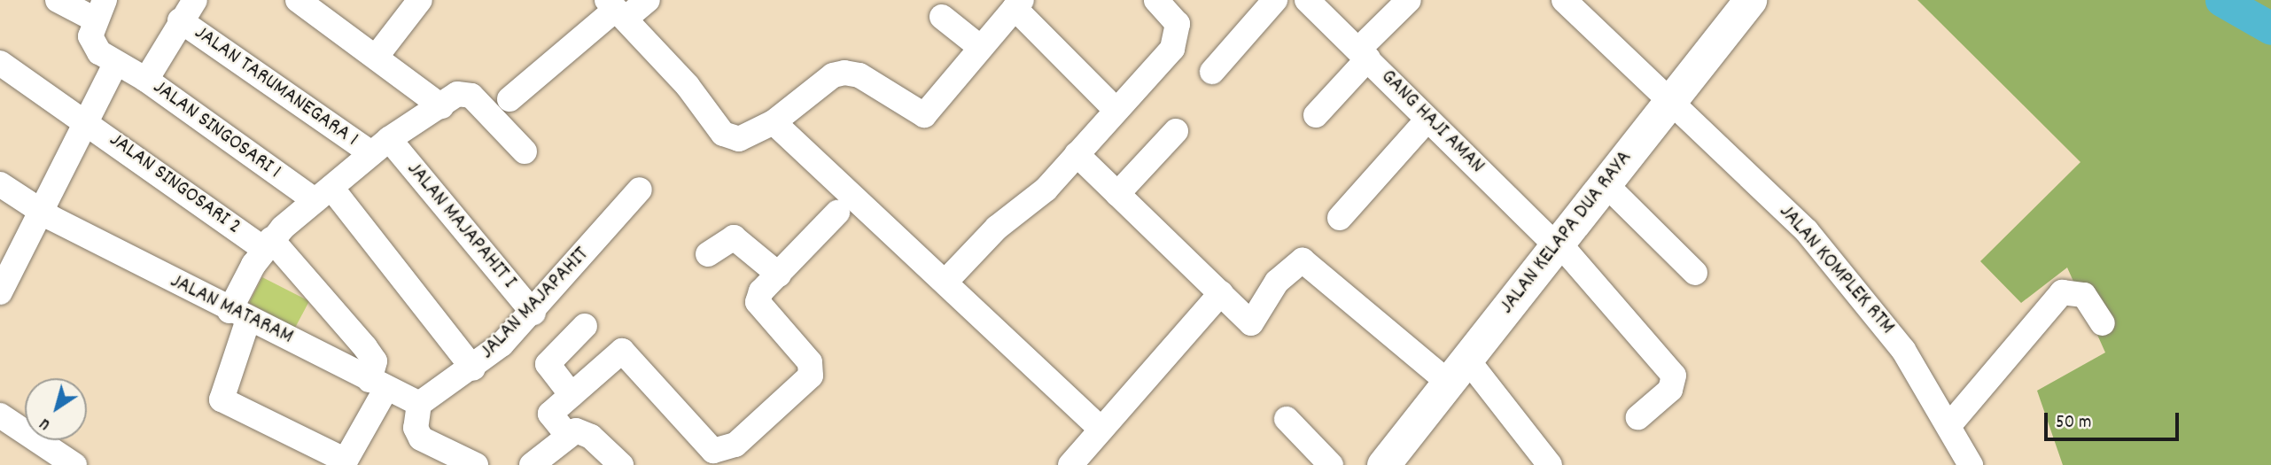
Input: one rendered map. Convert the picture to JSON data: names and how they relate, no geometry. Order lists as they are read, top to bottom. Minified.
{"streets":{"main road":["JALAN KELAPA DUA RAYA"],"street":["JALAN TARUMANEGARA 1","GANG HAJI AMAN","JALAN SINGOSARI 1","JALAN SINGOSARI 2","JALAN MAJAPAHIT I","JALAN KOMPLEK RTM","JALAN MAJAPAHIT","JALAN MATARAM"]},"crossings":[["JALAN TARUMANEGARA 1","JALAN MAJAPAHIT I"],["GANG HAJI AMAN","JALAN KELAPA DUA RAYA"],["JALAN SINGOSARI 1","JALAN MAJAPAHIT"],["JALAN SINGOSARI 2","JALAN MATARAM"],["JALAN MAJAPAHIT I","JALAN MAJAPAHIT"],["JALAN KELAPA DUA RAYA","JALAN KOMPLEK RTM"],["JALAN MAJAPAHIT","JALAN MATARAM"]],"scale_bar":"50 m","north":"bottom left"}
